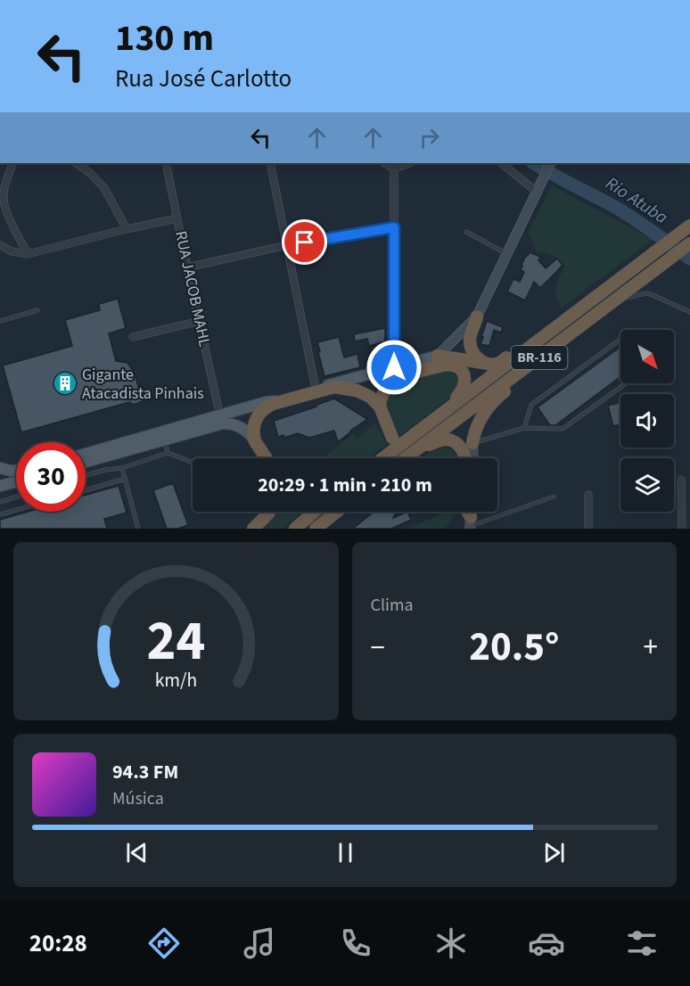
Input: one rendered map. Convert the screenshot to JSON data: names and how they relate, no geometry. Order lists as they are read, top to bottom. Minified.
{"streets":{"highway":["BR-116"],"street":["RUA JACOB MAHL"]},"water":["Rio Atuba"],"places":{"building":["Gigante Atacadista Pinhais"]},"north":"bottom right","page":{"turn":["130 m","Rua José Carlotto"],"limit":"30","trip":"20:29 · 1 min · 210 m","tile":"Clima","heat":["−","20.5°","+"],"song":["94.3 FM","Música"],"tabs":"20:28","gauge":["24","km/h"]}}
